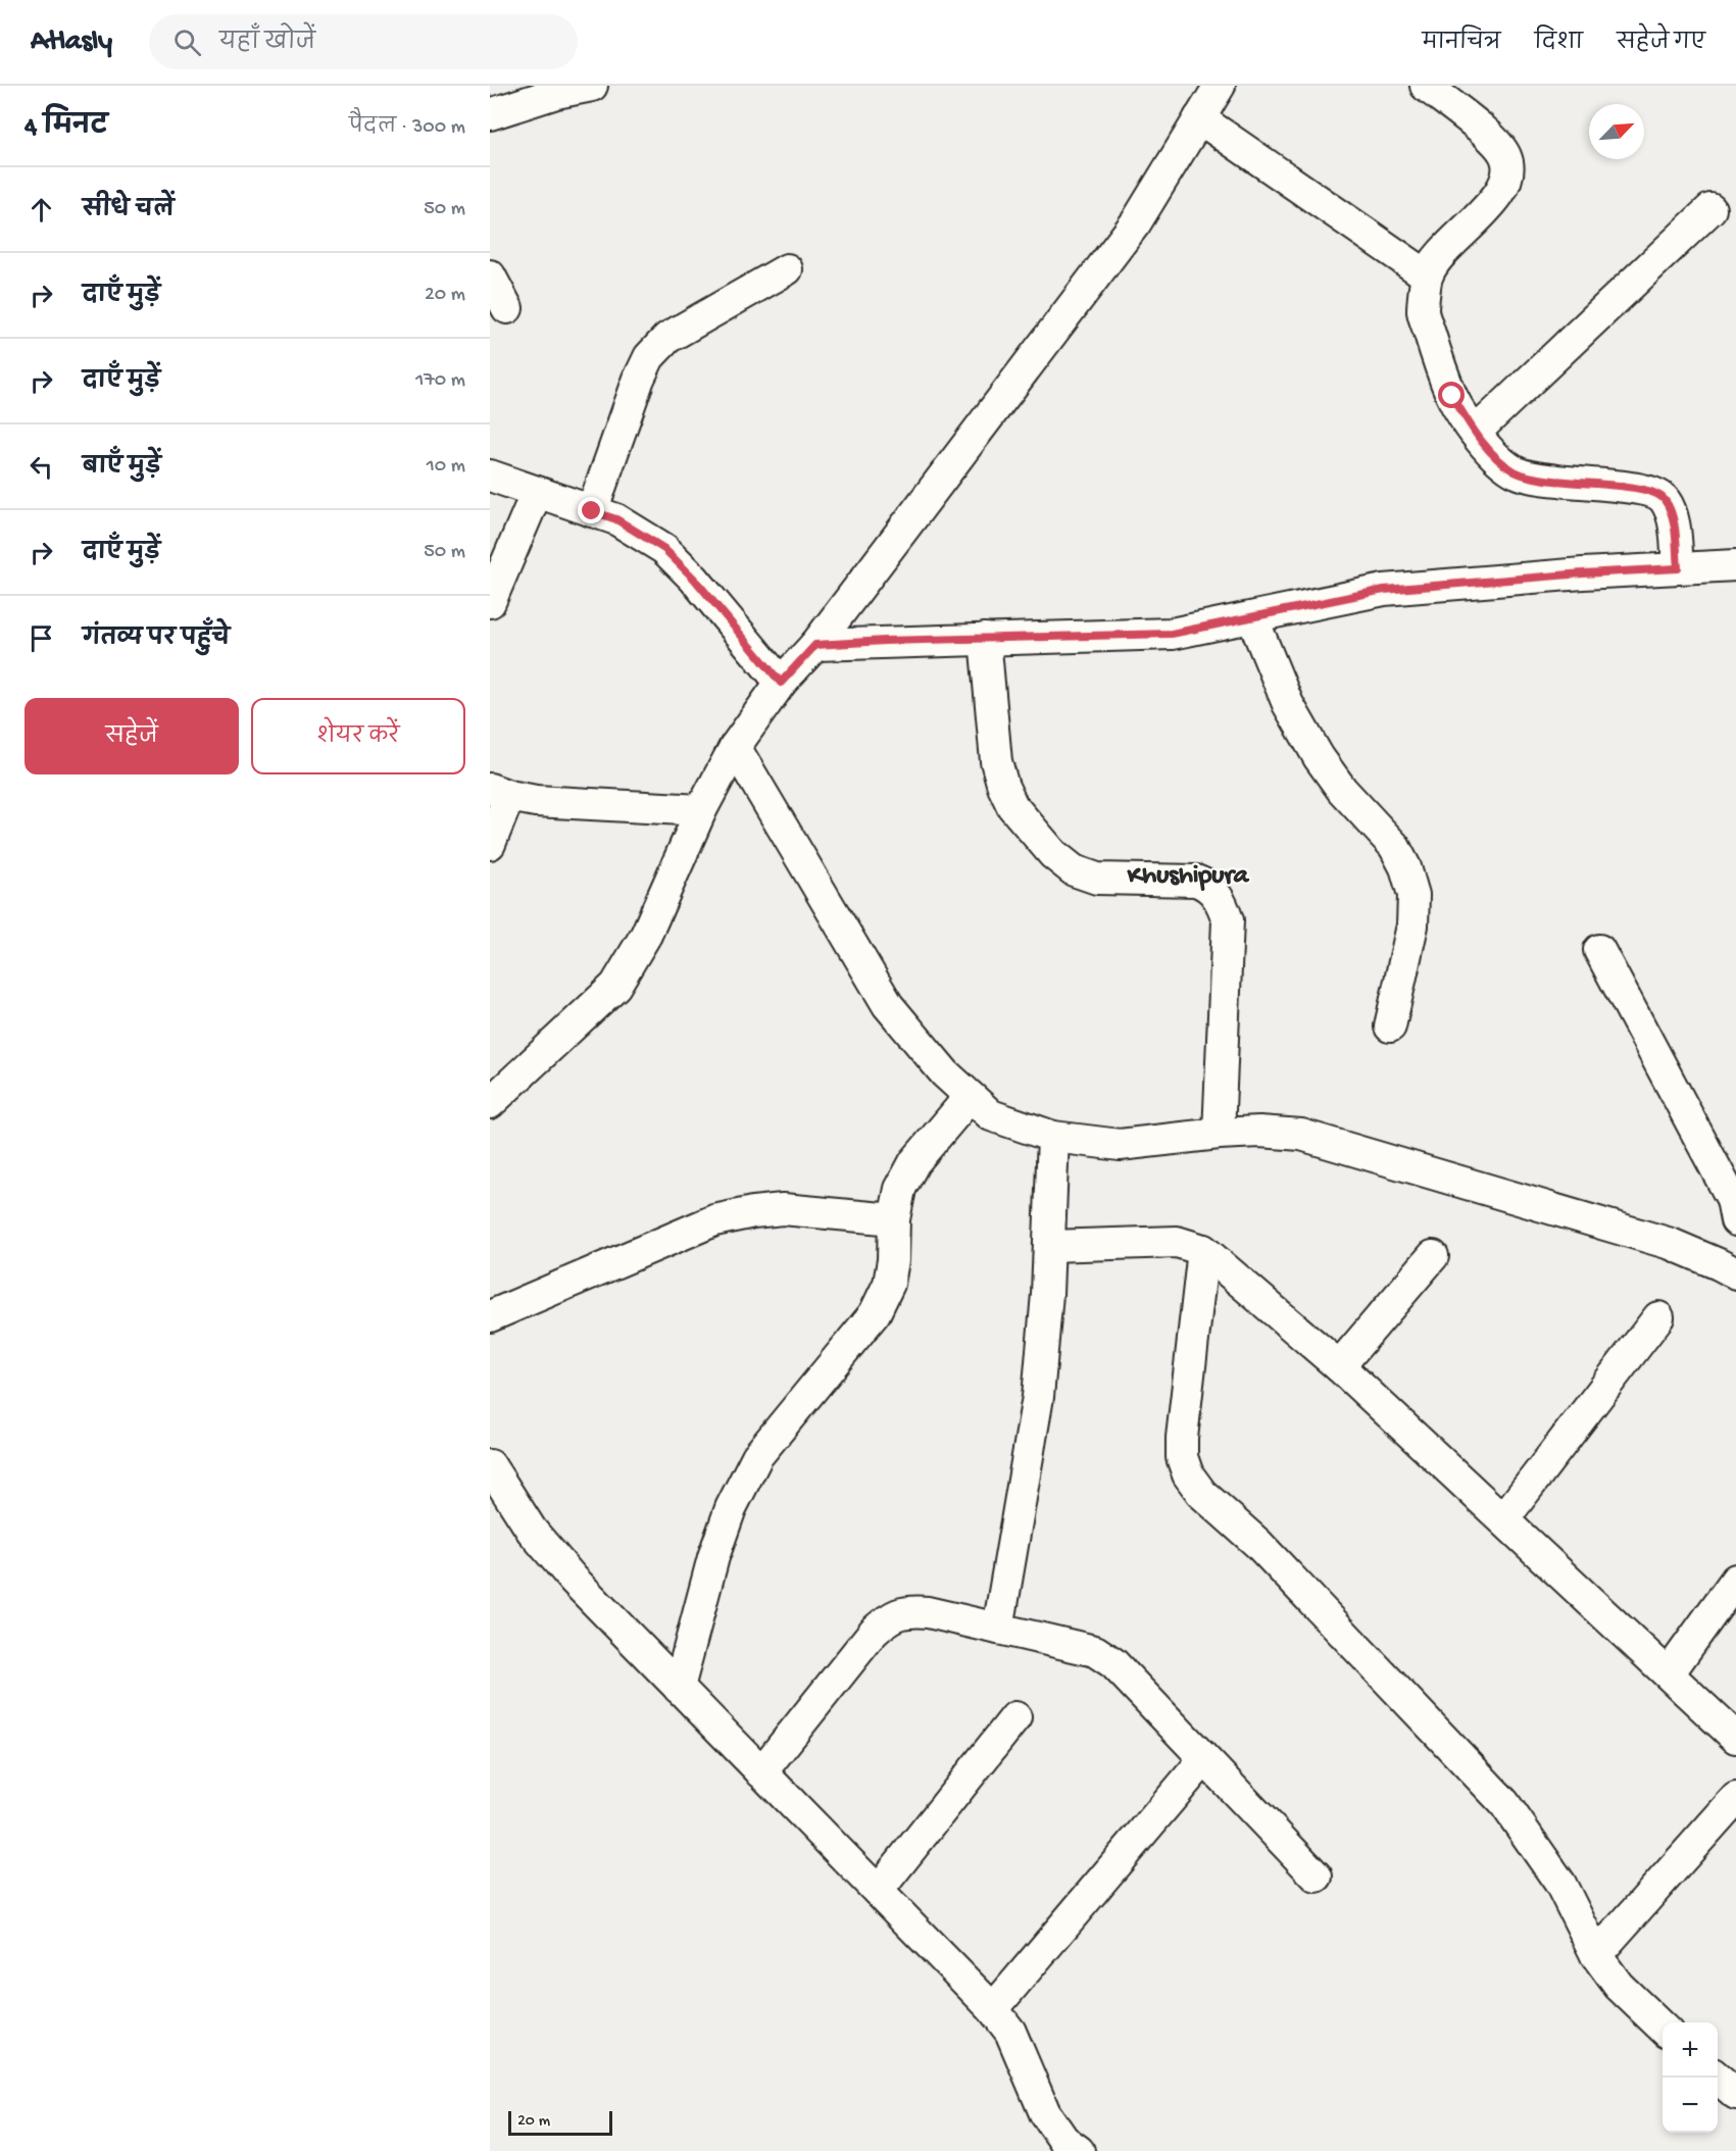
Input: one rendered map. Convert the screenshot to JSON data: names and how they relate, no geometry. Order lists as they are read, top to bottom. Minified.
{"districts":["Khushipura"],"scale_bar":"20 m","north":"top right","page":{"header":"Atlasly","search":"यहाँ खोजें","nav":["मानचित्र","दिशा","सहेजे गए"],"heading":["4 मिनट","पैदल · 300 m"],"list":[["सीधे चलें","50 m"],["दाएँ मुड़ें","20 m"],["दाएँ मुड़ें","170 m"],["बाएँ मुड़ें","10 m"],["दाएँ मुड़ें","50 m"],"गंतव्य पर पहुँचे"],"buttons":["सहेजें","शेयर करें"],"map_buttons":["+","−"],"scale":"20 m"}}
